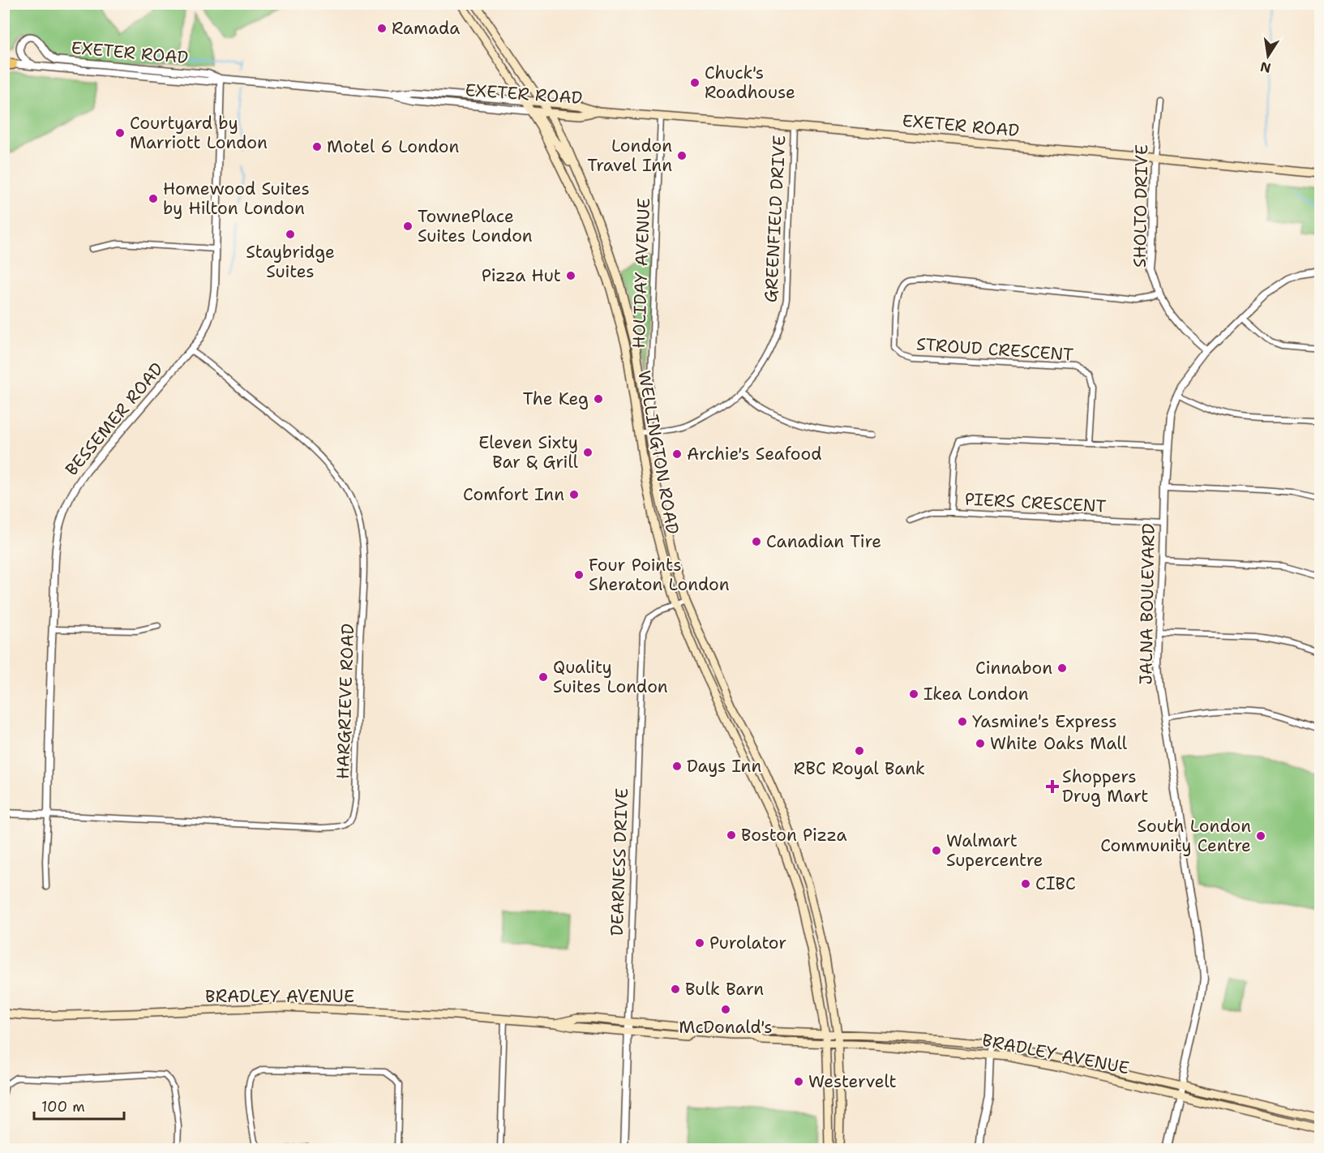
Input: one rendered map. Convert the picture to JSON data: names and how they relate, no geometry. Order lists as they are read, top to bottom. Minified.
{"streets":{"main road":["EXETER ROAD","WELLINGTON ROAD","BRADLEY AVENUE"],"street":["SHOLTO DRIVE","GREENFIELD DRIVE","HOLIDAY AVENUE","STROUD CRESCENT","BESSEMER ROAD","PIERS CRESCENT","JALNA BOULEVARD","HARGRIEVE ROAD","DEARNESS DRIVE"]},"crossings":[["EXETER ROAD","SHOLTO DRIVE"],["EXETER ROAD","GREENFIELD DRIVE"],["EXETER ROAD","HOLIDAY AVENUE"],["EXETER ROAD","BESSEMER ROAD"],["EXETER ROAD","WELLINGTON ROAD"],["SHOLTO DRIVE","STROUD CRESCENT"],["SHOLTO DRIVE","JALNA BOULEVARD"],["GREENFIELD DRIVE","HOLIDAY AVENUE"],["GREENFIELD DRIVE","WELLINGTON ROAD"],["HOLIDAY AVENUE","WELLINGTON ROAD"],["STROUD CRESCENT","PIERS CRESCENT"],["BESSEMER ROAD","HARGRIEVE ROAD"],["WELLINGTON ROAD","DEARNESS DRIVE"],["WELLINGTON ROAD","BRADLEY AVENUE"],["PIERS CRESCENT","JALNA BOULEVARD"],["JALNA BOULEVARD","BRADLEY AVENUE"],["DEARNESS DRIVE","BRADLEY AVENUE"]],"places":{"other":["Ramada","Chuck's Roadhouse","Courtyard by Marriott London","Motel 6 London","London Travel Inn","Homewood Suites by Hilton London","TownePlace Suites London","Staybridge Suites","Pizza Hut","The Keg","Eleven Sixty Bar & Grill","Archie's Seafood","Comfort Inn","Canadian Tire","Four Points Sheraton London","Cinnabon","Quality Suites London","Ikea London","Yasmine's Express","White Oaks Mall","RBC Royal Bank","Days Inn","Boston Pizza","South London Community Centre","Walmart Supercentre","CIBC","Purolator","Bulk Barn","McDonald's","Westervelt"],"health":["Shoppers Drug Mart"]},"scale_bar":"100 m","north":"bottom"}
